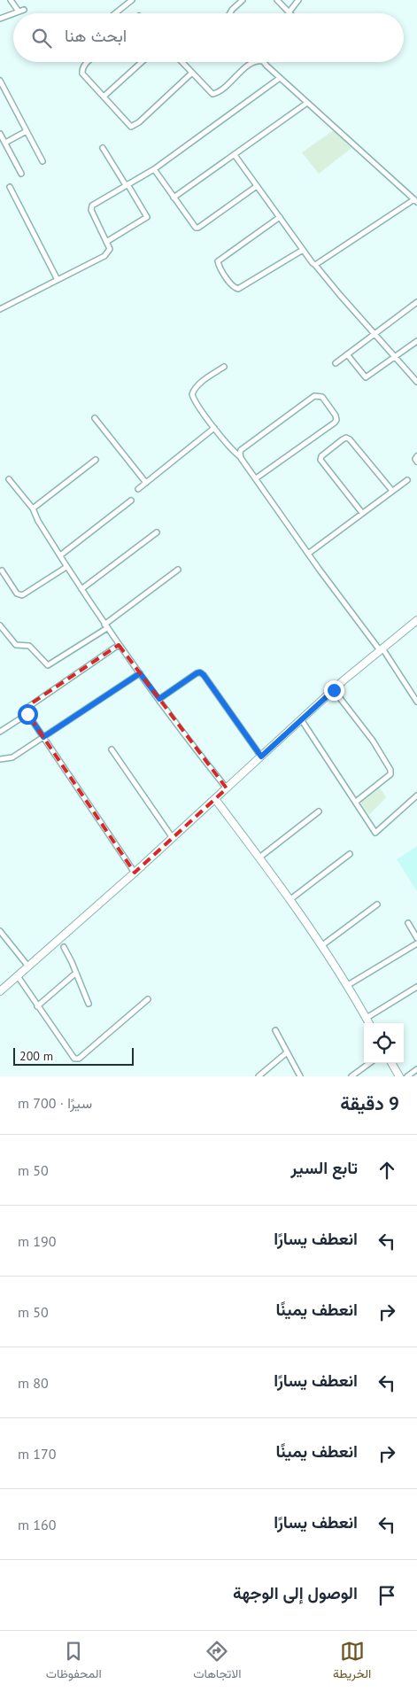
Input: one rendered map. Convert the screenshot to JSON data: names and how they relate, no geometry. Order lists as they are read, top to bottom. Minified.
{"scale_bar":"200 m","page":{"search":"ابحث هنا","scale":"200 m","heading":["9 دقيقة","سيرًا · 700 m"],"list":[["تابع السير","50 m"],["انعطف يسارًا","190 m"],["انعطف يمينًا","50 m"],["انعطف يسارًا","80 m"],["انعطف يمينًا","170 m"],["انعطف يسارًا","160 m"],"الوصول إلى الوجهة"],"nav":["الخريطة","الاتجاهات","المحفوظات"]}}
